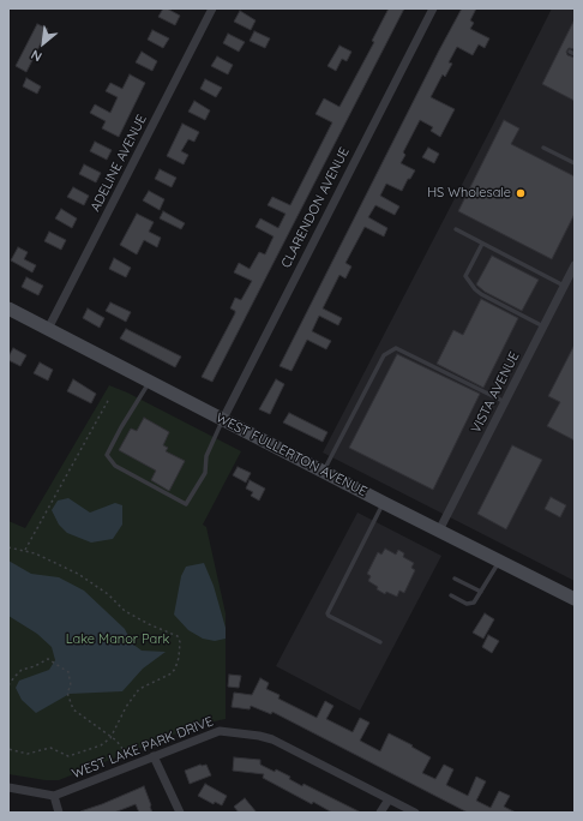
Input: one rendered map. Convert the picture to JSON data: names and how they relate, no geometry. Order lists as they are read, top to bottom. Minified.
{"streets":{"street":["ADELINE AVENUE","CLARENDON AVENUE","VISTA AVENUE","WEST FULLERTON AVENUE","WEST LAKE PARK DRIVE"]},"crossings":[["ADELINE AVENUE","WEST FULLERTON AVENUE"],["CLARENDON AVENUE","WEST FULLERTON AVENUE"],["VISTA AVENUE","WEST FULLERTON AVENUE"]],"parks":["Lake Manor Park"],"places":["HS Wholesale"],"north":"bottom left"}
